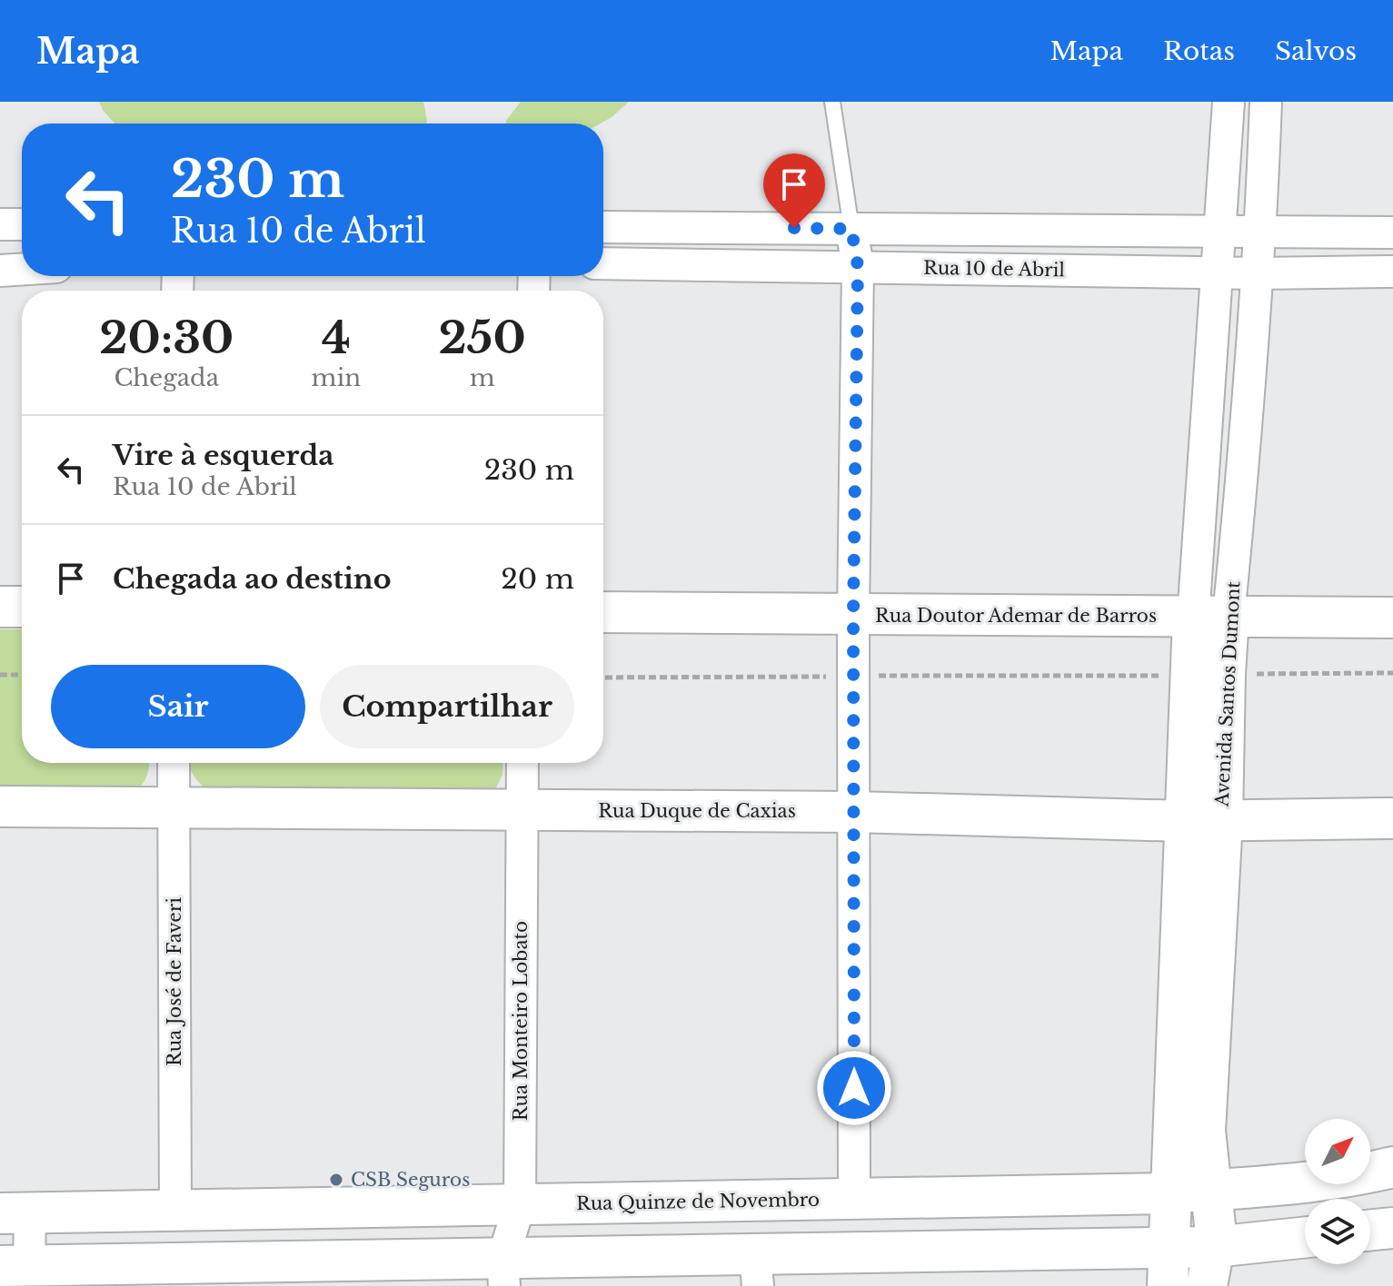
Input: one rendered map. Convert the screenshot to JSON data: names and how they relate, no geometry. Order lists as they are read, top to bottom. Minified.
{"streets":{"street":["Rua 10 de Abril","Rua Doutor Ademar de Barros","Avenida Santos Dumont","Rua Duque de Caxias","Rua José de Faveri","Rua Monteiro Lobato","Rua Quinze de Novembro"]},"crossings":[["Rua 10 de Abril","Avenida Santos Dumont"],["Rua Doutor Ademar de Barros","Avenida Santos Dumont"],["Avenida Santos Dumont","Rua Duque de Caxias"],["Avenida Santos Dumont","Rua Quinze de Novembro"],["Rua Duque de Caxias","Rua José de Faveri"],["Rua Duque de Caxias","Rua Monteiro Lobato"],["Rua José de Faveri","Rua Quinze de Novembro"],["Rua Monteiro Lobato","Rua Quinze de Novembro"]],"places":["CSB Seguros"],"north":"top right","page":{"header":"Mapa","nav":["Mapa","Rotas","Salvos"],"turn":["230 m","Rua 10 de Abril"],"eta":["20:30","Chegada","4","min","250","m"],"list":[{"name":"Vire à esquerda","note":"Rua 10 de Abril","value":"230 m"},{"name":"Chegada ao destino","value":"20 m"}],"buttons":["Sair","Compartilhar"]}}
